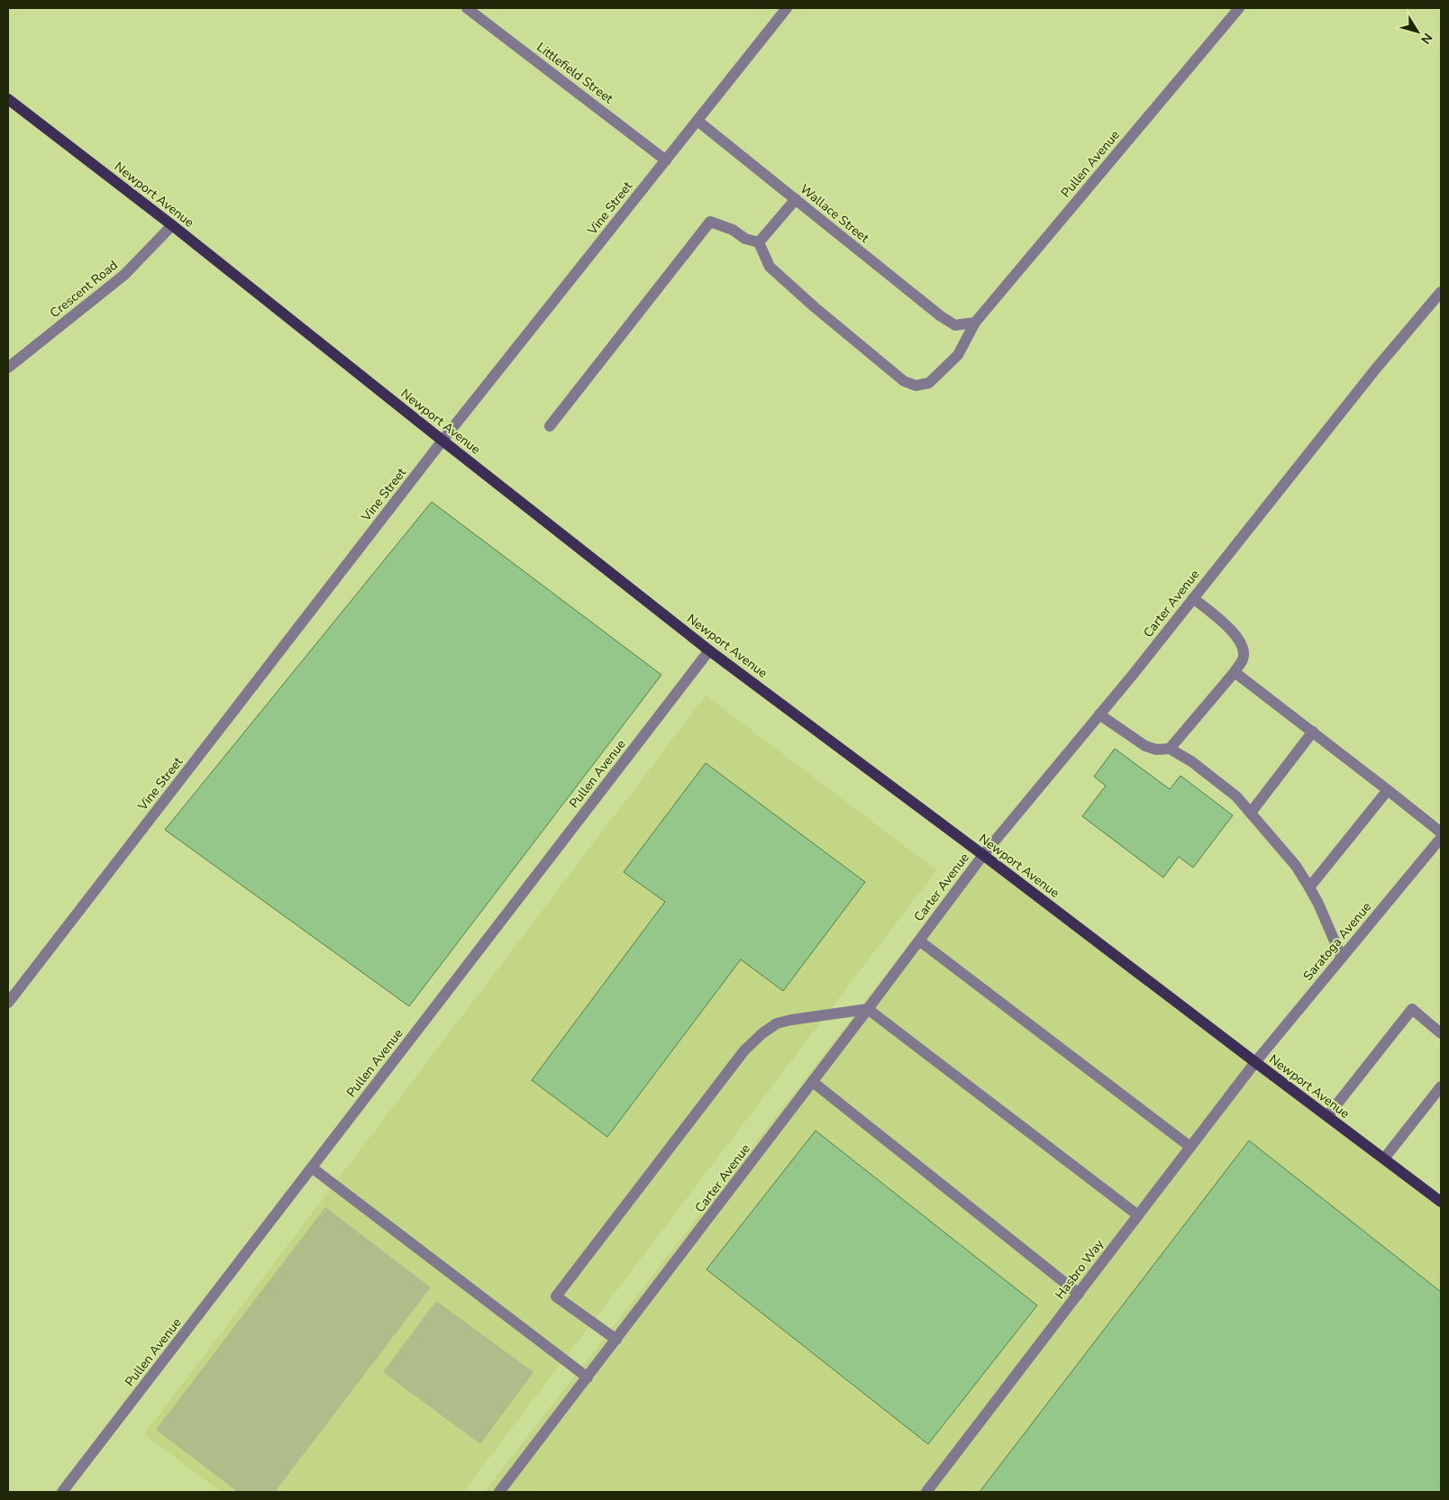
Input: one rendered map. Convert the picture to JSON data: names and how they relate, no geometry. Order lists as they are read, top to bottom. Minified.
{"streets":{"main road":["Newport Avenue"],"street":["Littlefield Street","Pullen Avenue","Vine Street","Wallace Street","Crescent Road","Carter Avenue","Saratoga Avenue","Hasbro Way"]},"crossings":[["Littlefield Street","Vine Street"],["Pullen Avenue","Newport Avenue"],["Pullen Avenue","Wallace Street"],["Newport Avenue","Vine Street"],["Newport Avenue","Crescent Road"],["Newport Avenue","Carter Avenue"],["Newport Avenue","Saratoga Avenue"],["Newport Avenue","Hasbro Way"],["Vine Street","Wallace Street"],["Saratoga Avenue","Hasbro Way"]],"north":"bottom right"}
